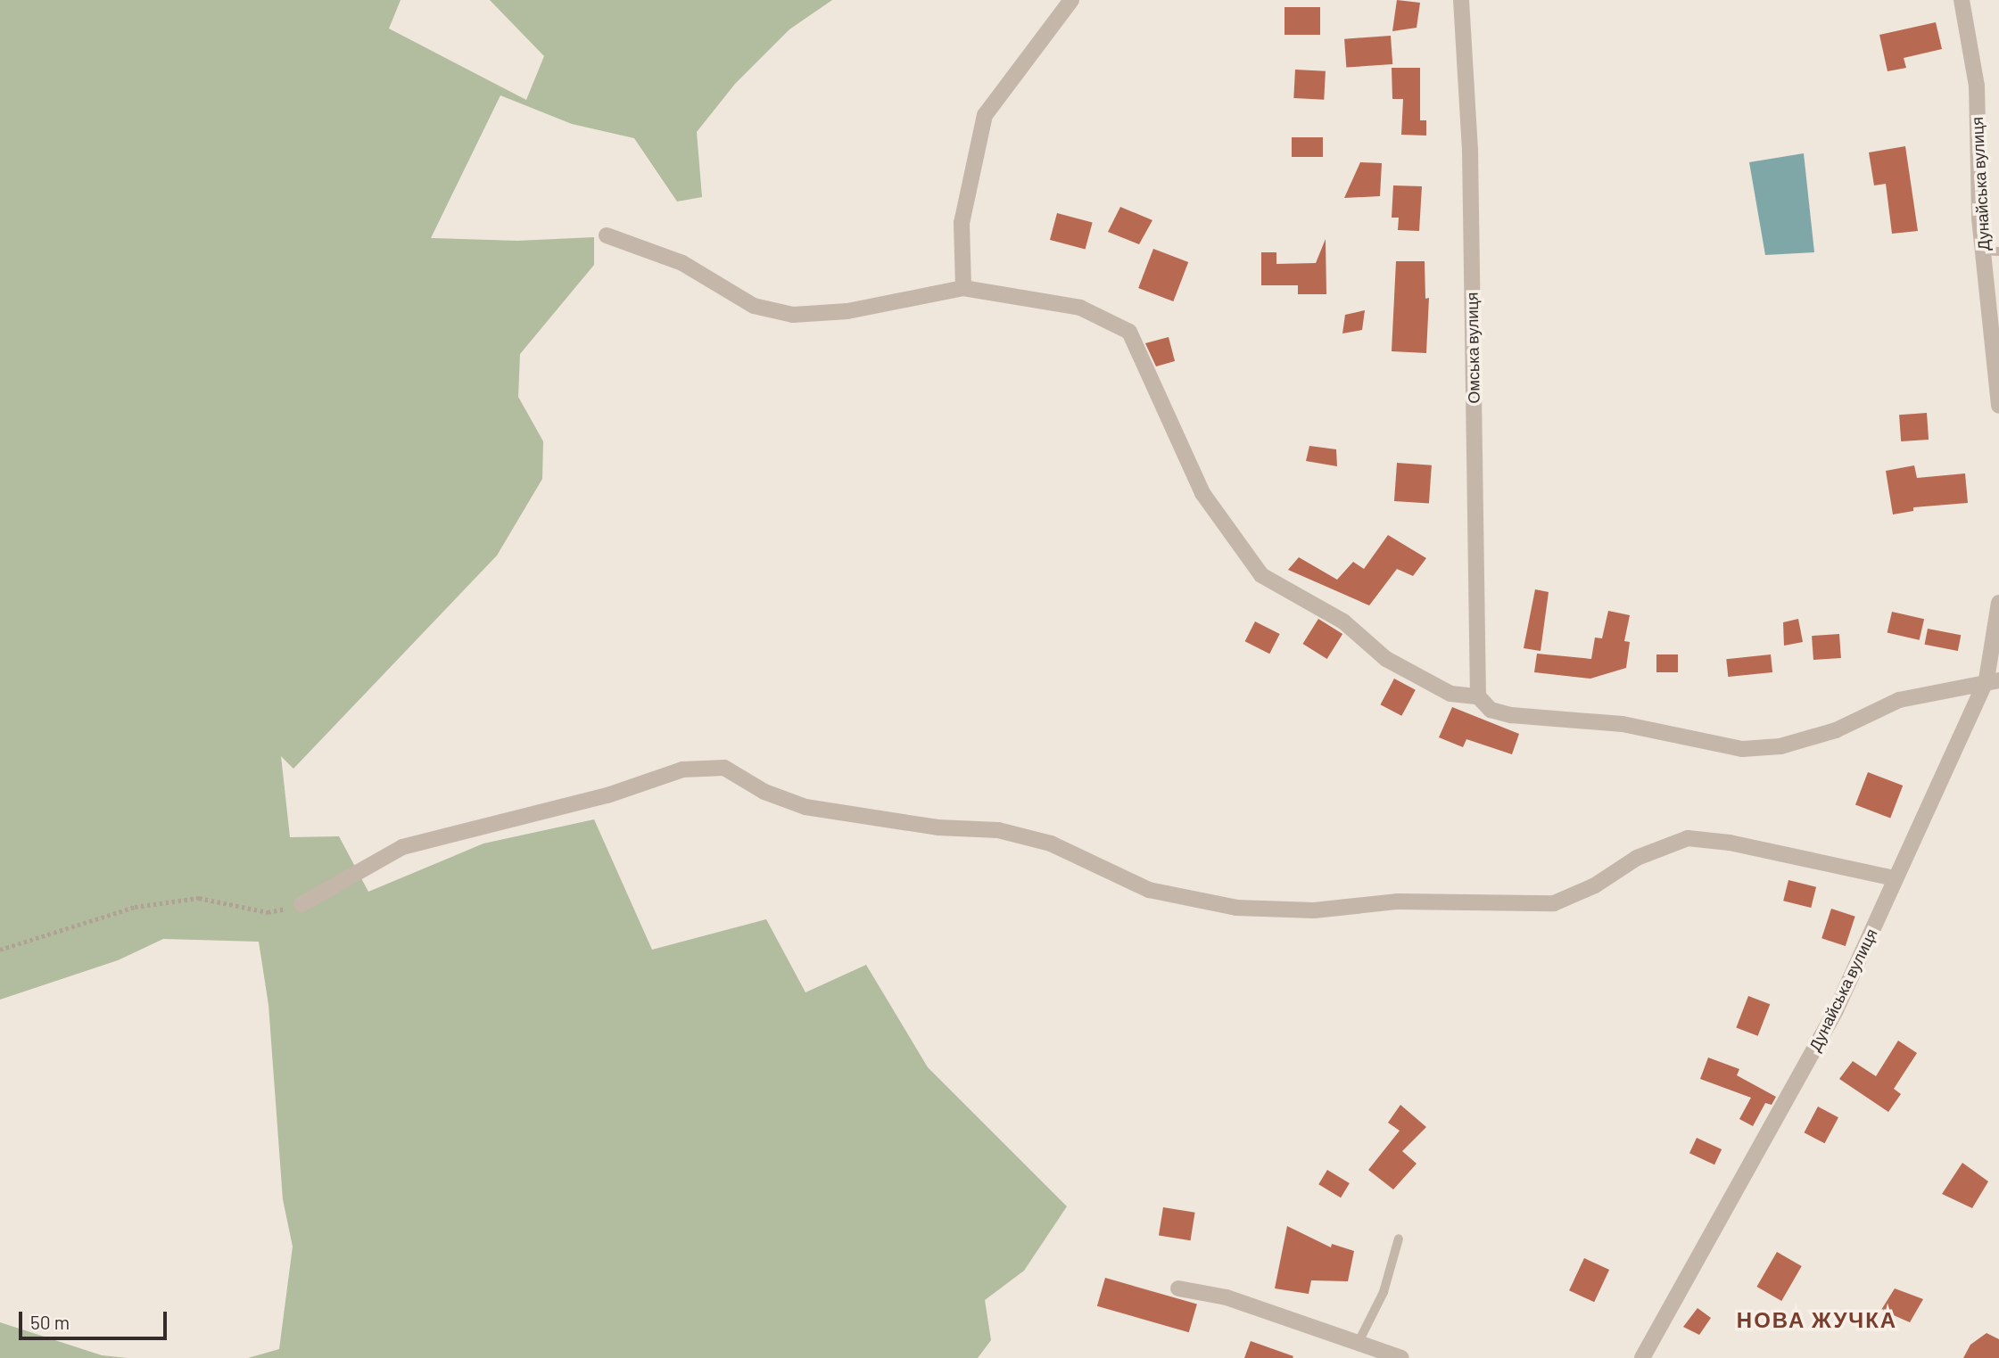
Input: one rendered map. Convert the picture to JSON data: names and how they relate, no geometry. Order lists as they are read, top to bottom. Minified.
{"streets":{"street":["Дунайська вулиця","Омська вулиця"]},"districts":["НОВА ЖУЧКА"],"scale_bar":"50 m"}
